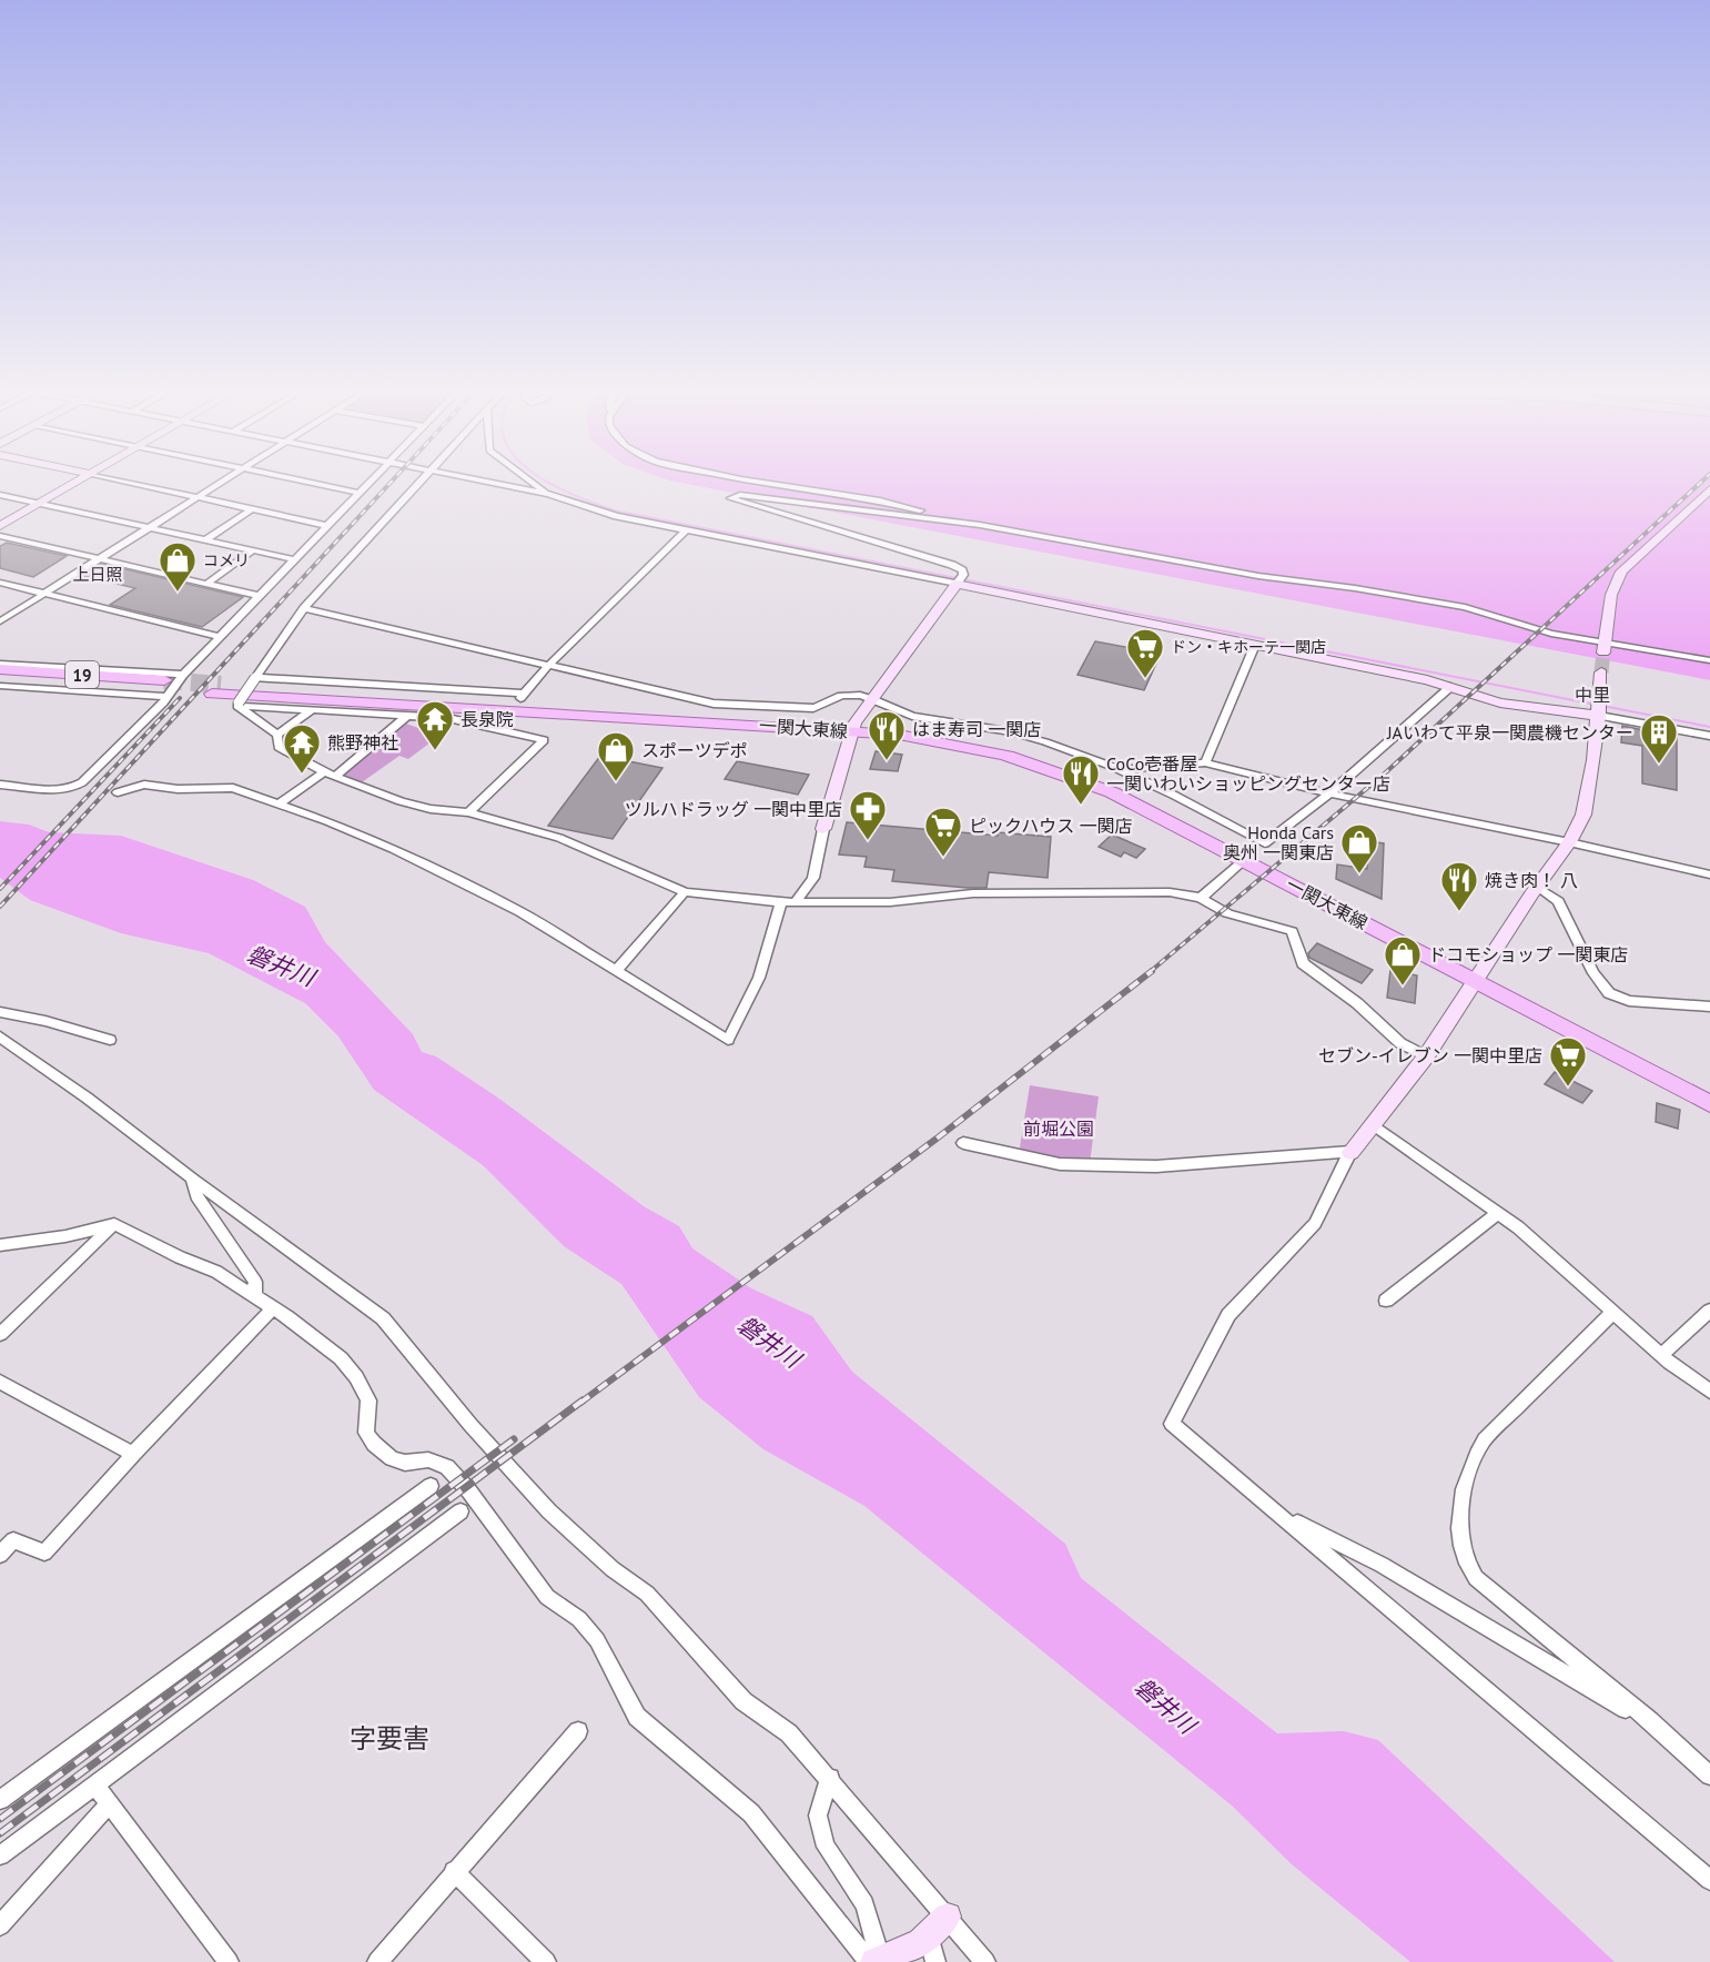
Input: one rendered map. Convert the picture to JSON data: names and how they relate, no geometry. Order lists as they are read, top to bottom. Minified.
{"streets":{"main road":["19","一関大東線"]},"districts":["上日照","中里","字要害"],"water":["磐井川"],"parks":["前堀公園"],"places":{"shop":["コメリ","スポーツデポ","Honda Cars 奥州 一関東店","ドコモショップ 一関東店"],"supermarket":["ドン・キホーテ一関店","ピックハウス 一関店","セブン-イレブン 一関中里店"],"temple":["長泉院","熊野神社"],"restaurant":["はま寿司 一関店","CoCo壱番屋 一関いわいショッピングセンター店","焼き肉！ 八"],"building":["JAいわて平泉一関農機センター"],"pharmacy":["ツルハドラッグ 一関中里店"]}}
